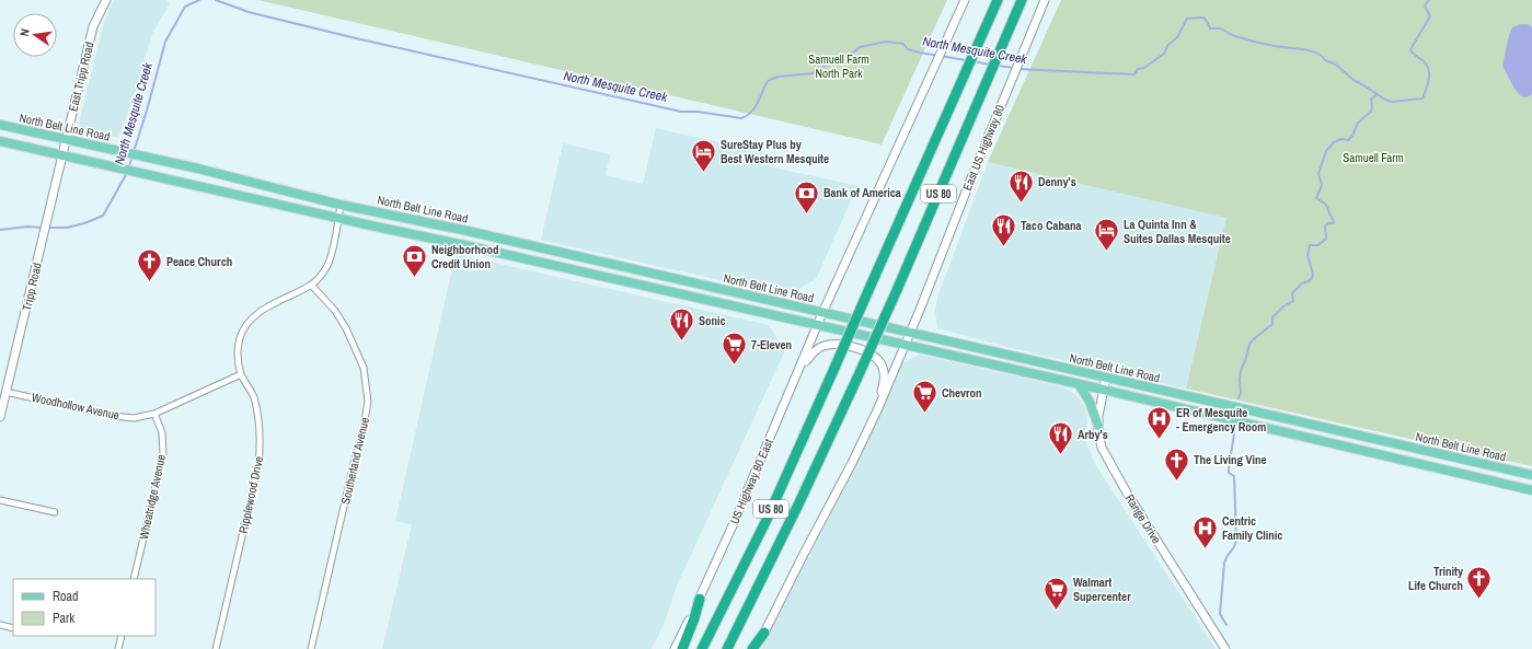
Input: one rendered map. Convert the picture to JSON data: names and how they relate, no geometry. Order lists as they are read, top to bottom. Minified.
{"streets":{"highway":["US 80"],"main road":["East Tripp Road","North Belt Line Road","East US Highway 80","Tripp Road","US Highway 80 East","Range Drive"],"street":["Woodhollow Avenue","Southerland Avenue","Ripplewood Drive","Wheatridge Avenue"]},"crossings":[["East Tripp Road","North Belt Line Road"],["East Tripp Road","Tripp Road"],["North Belt Line Road","East US Highway 80"],["North Belt Line Road","Tripp Road"],["North Belt Line Road","US Highway 80 East"],["North Belt Line Road","Ripplewood Drive"],["North Belt Line Road","Range Drive"],["Tripp Road","Woodhollow Avenue"],["Woodhollow Avenue","Ripplewood Drive"],["Woodhollow Avenue","Wheatridge Avenue"],["Southerland Avenue","Ripplewood Drive"]],"water":["North Mesquite Creek"],"parks":["Samuell Farm North Park","Samuell Farm"],"places":{"hotel":["SureStay Plus by Best Western Mesquite","La Quinta Inn & Suites Dallas Mesquite"],"restaurant":["Denny's","Taco Cabana","Sonic","Arby's"],"bank":["Bank of America","Neighborhood Credit Union"],"church":["Peace Church","The Living Vine","Trinity Life Church"],"supermarket":["7-Eleven","Chevron","Walmart Supercenter"],"hospital":["ER of Mesquite - Emergency Room","Centric Family Clinic"]},"legend":["Road","Park"],"north":"left"}
